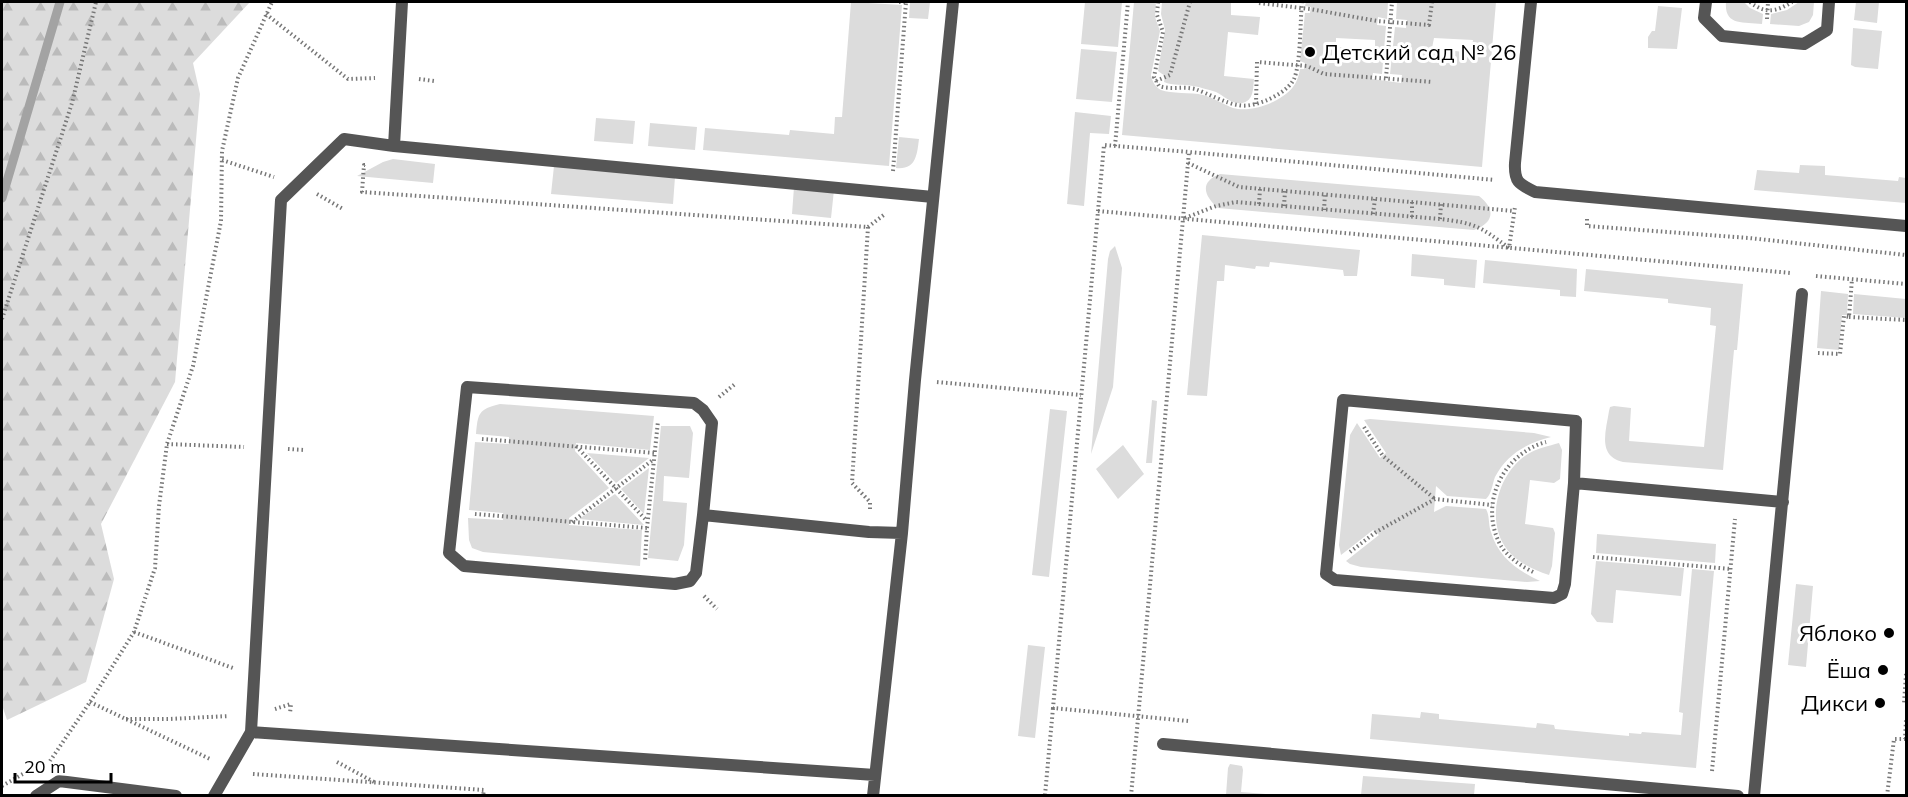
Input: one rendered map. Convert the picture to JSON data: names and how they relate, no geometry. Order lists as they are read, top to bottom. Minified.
{"places":["Детский сад № 26","Яблоко","Ёша","Дикси"],"scale_bar":"20 m"}
